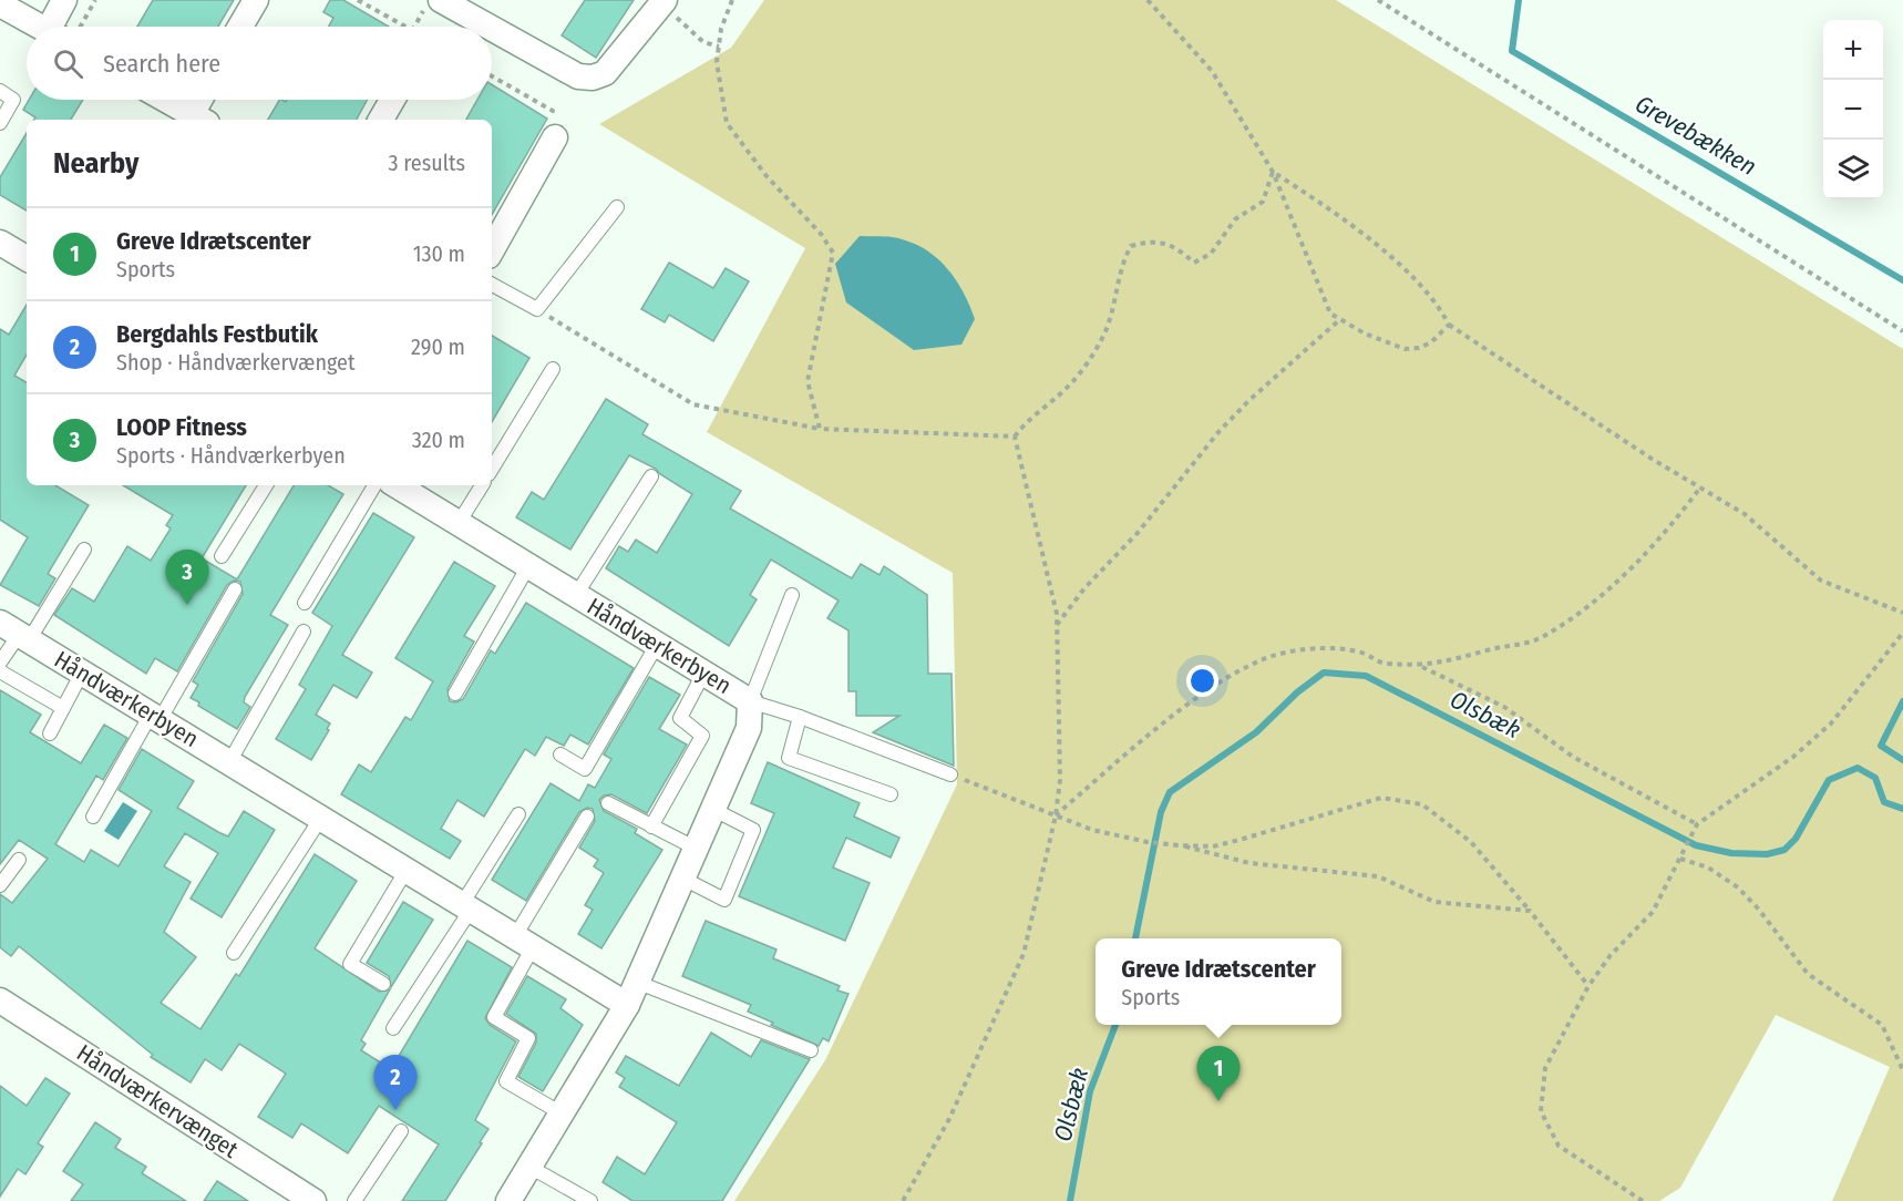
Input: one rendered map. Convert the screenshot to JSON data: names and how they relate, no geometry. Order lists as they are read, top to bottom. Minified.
{"streets":{"street":["Håndværkerbyen","Håndværkervænget"]},"water":["Grevebækken","Olsbæk"],"page":{"map_buttons":["+","−"],"search":"Search here","heading":["Nearby","3 results"],"list":[{"mark":"1","name":"Greve Idrætscenter","note":"Sports","value":"130 m"},{"mark":"2","name":"Bergdahls Festbutik","note":"Shop · Håndværkervænget","value":"290 m"},{"mark":"3","name":"LOOP Fitness","note":"Sports · Håndværkerbyen","value":"320 m"}],"pins":["3","1","2"],"popup":["Greve Idrætscenter","Sports"]}}
